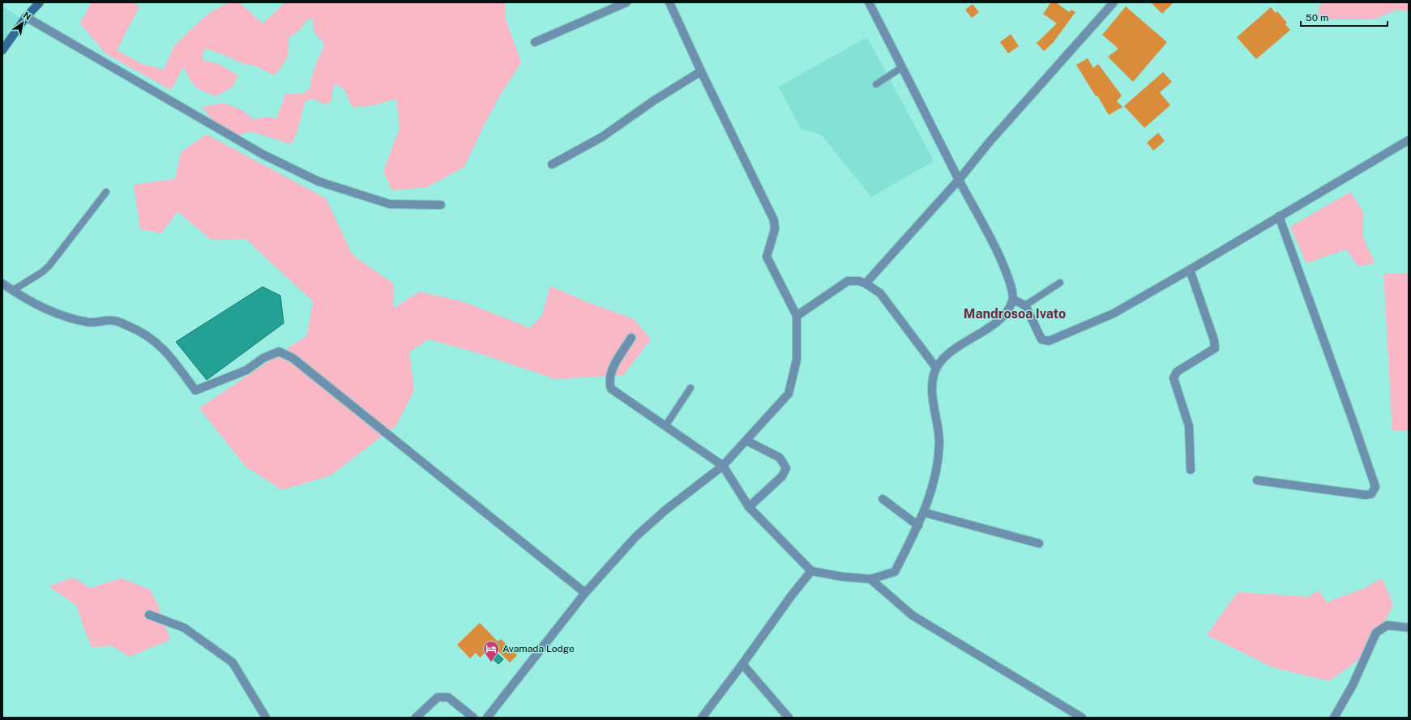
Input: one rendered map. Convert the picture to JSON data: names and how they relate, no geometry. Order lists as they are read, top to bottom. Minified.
{"districts":["Mandrosoa Ivato"],"places":{"hotel":["Avamada Lodge"]},"scale_bar":"50 m","north":"top right"}
